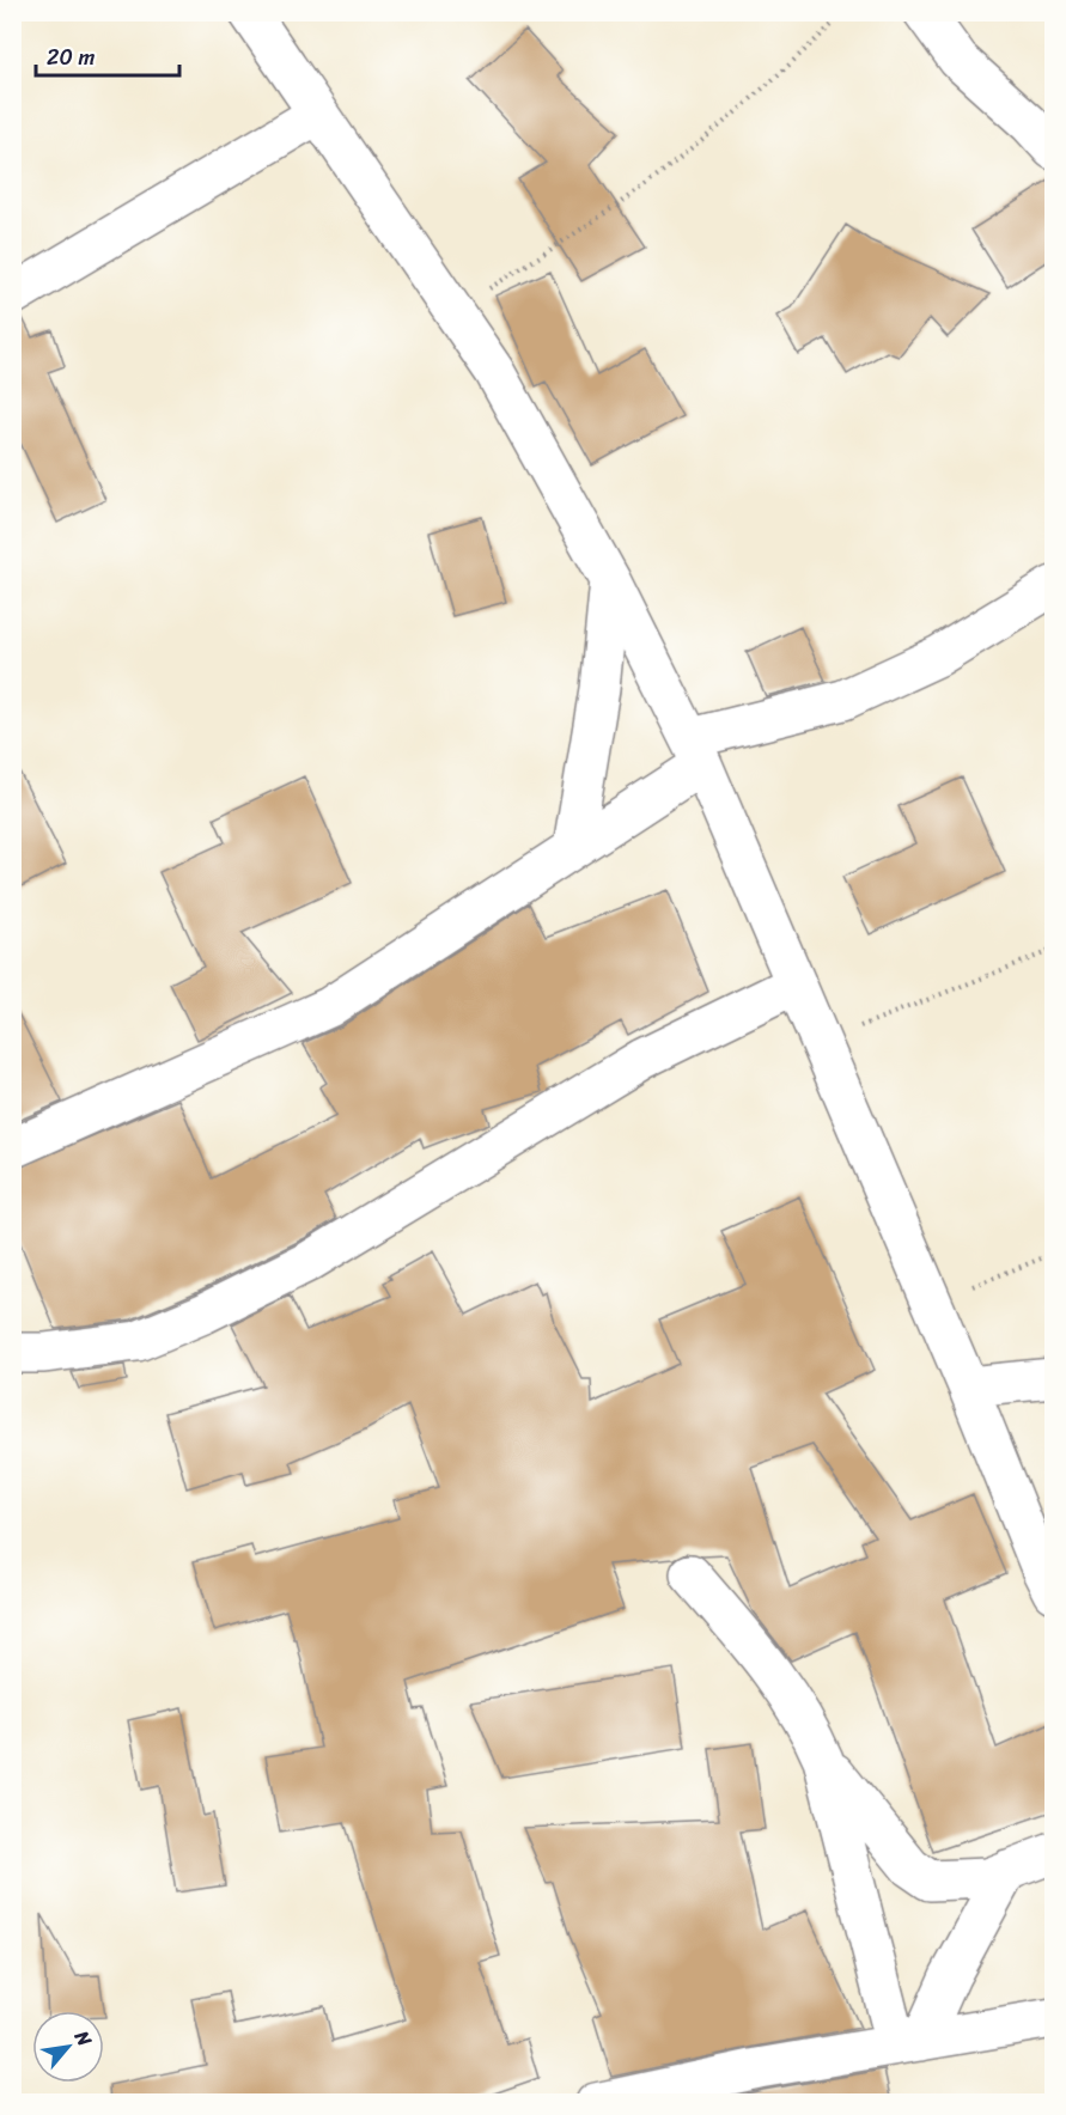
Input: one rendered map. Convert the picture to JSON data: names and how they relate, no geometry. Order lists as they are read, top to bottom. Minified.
{"scale_bar":"20 m","north":"top right"}
